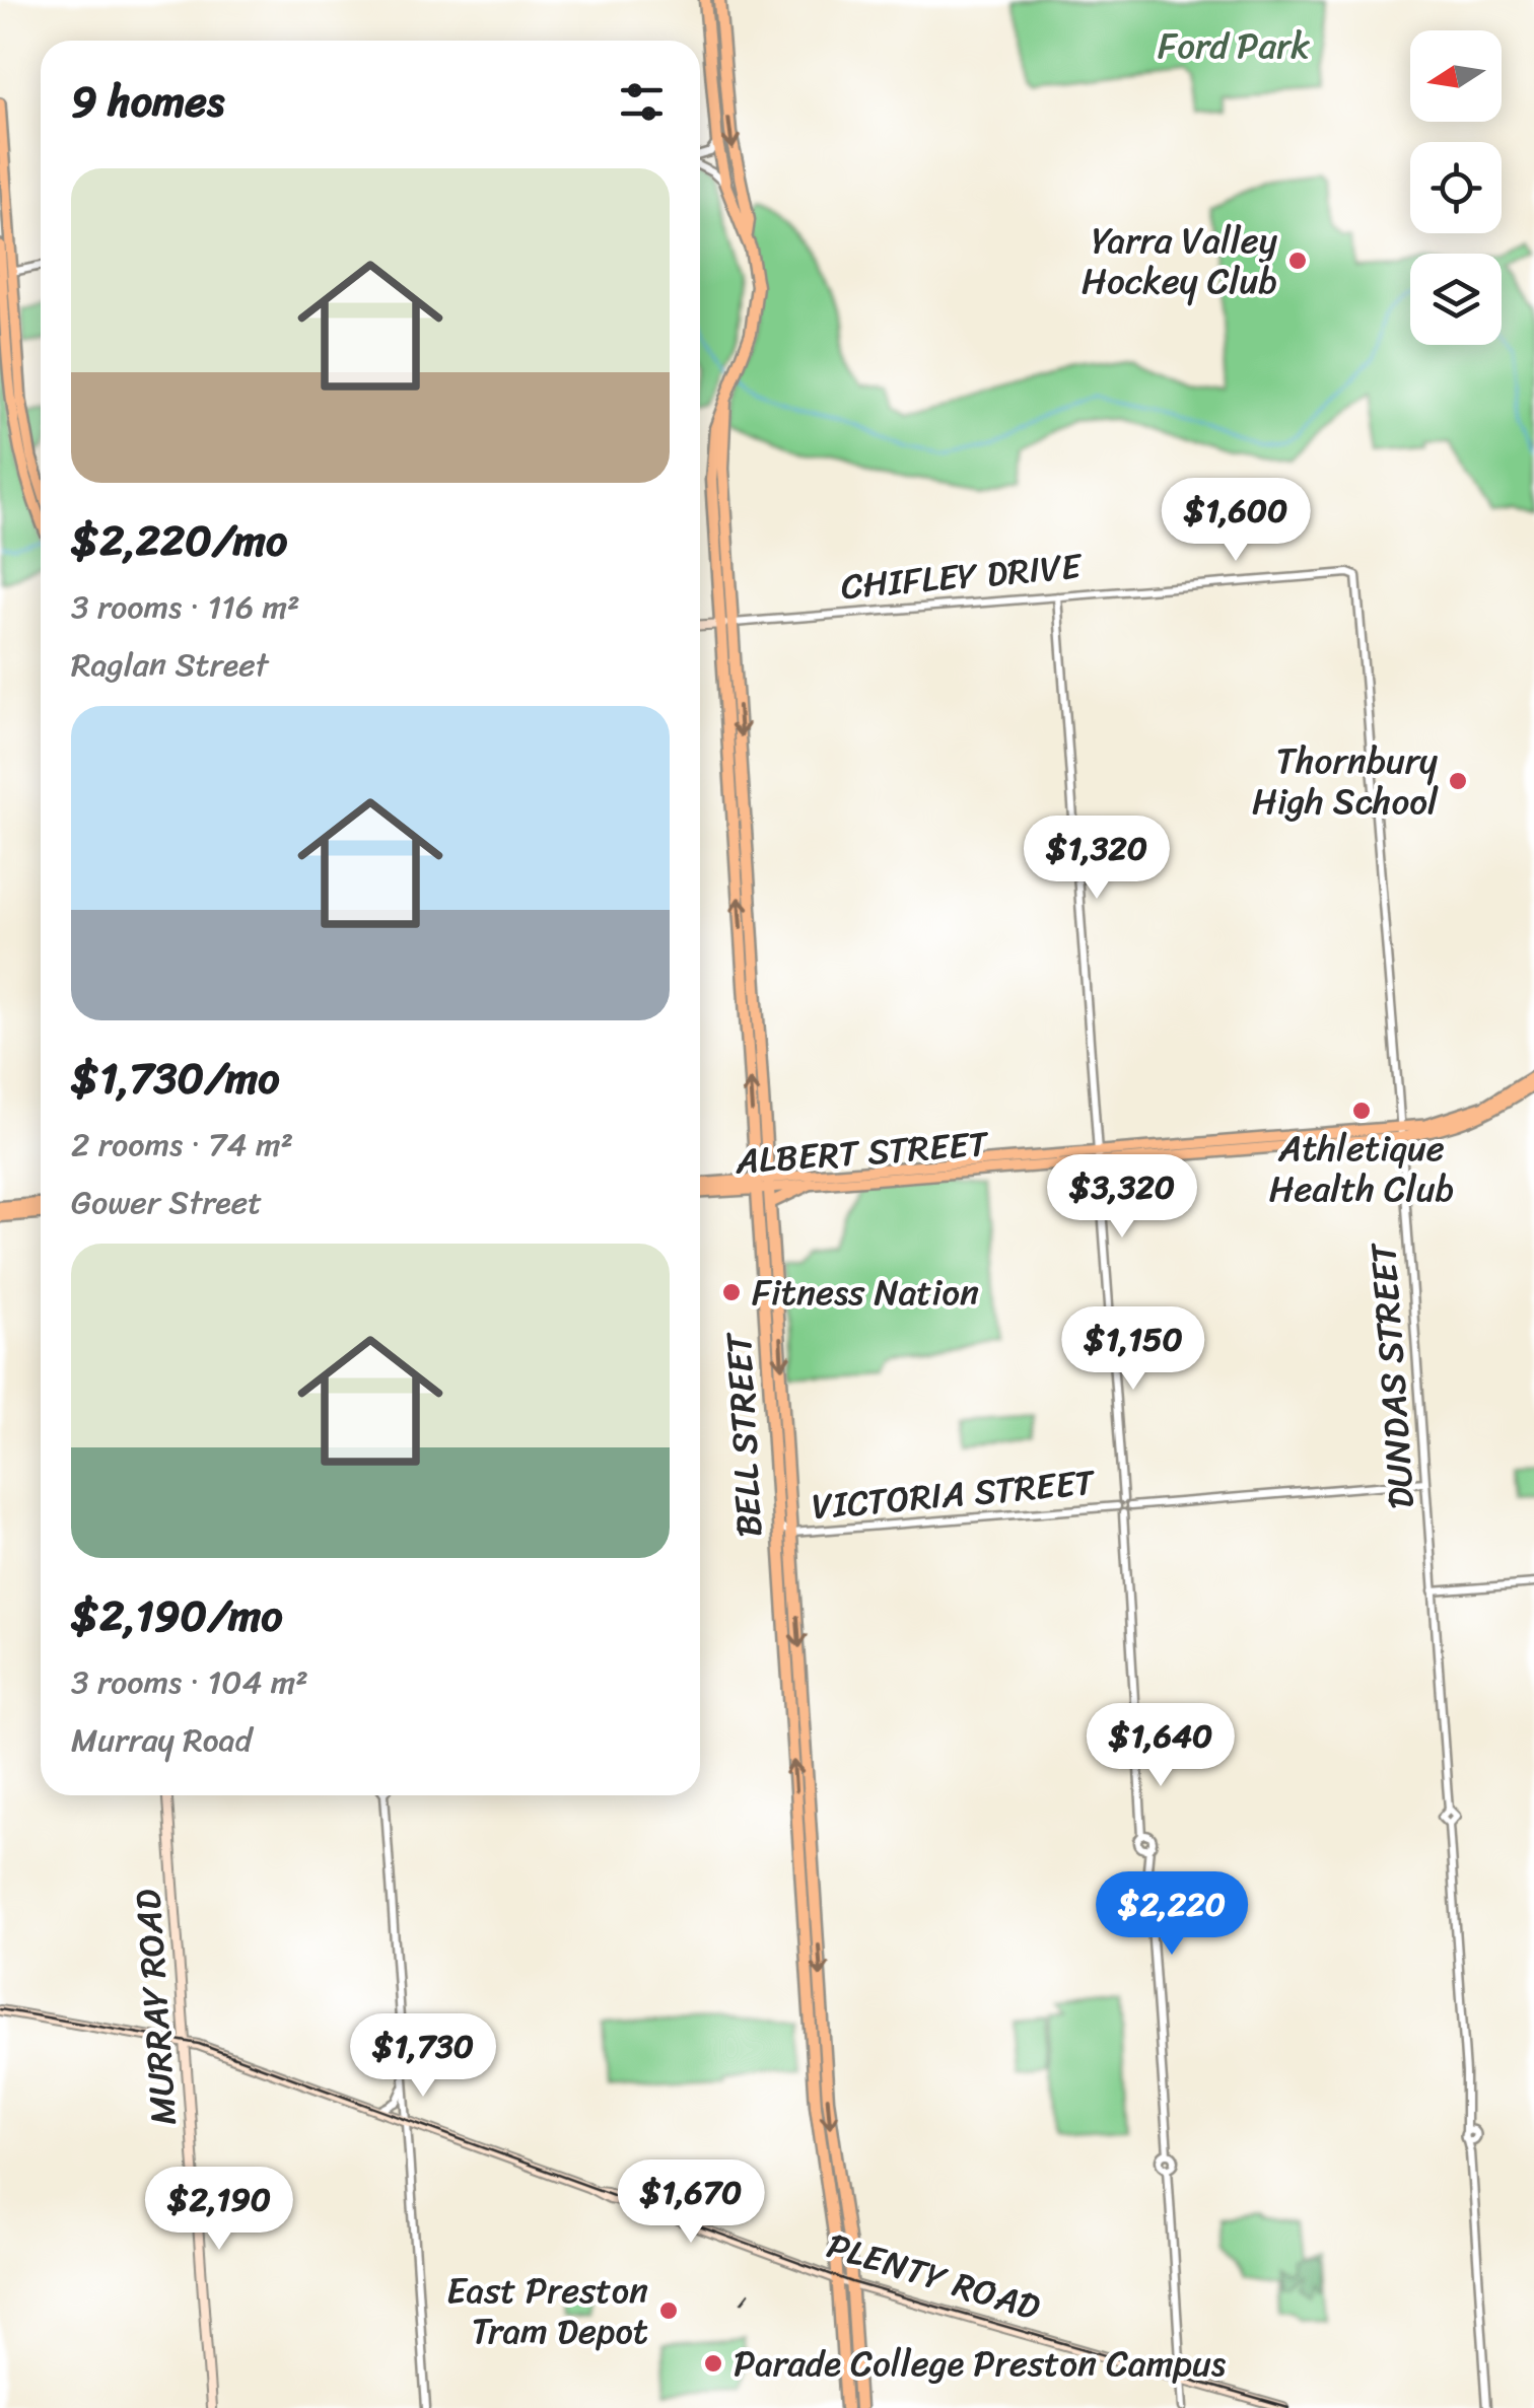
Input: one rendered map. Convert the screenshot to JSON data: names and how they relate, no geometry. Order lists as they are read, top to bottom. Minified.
{"streets":{"highway":["ALBERT STREET","BELL STREET"],"main road":["CHIFLEY DRIVE","MURRAY ROAD","PLENTY ROAD"],"street":["DUNDAS STREET","VICTORIA STREET"]},"crossings":[["CHIFLEY DRIVE","DUNDAS STREET"],["CHIFLEY DRIVE","BELL STREET"],["ALBERT STREET","DUNDAS STREET"],["ALBERT STREET","BELL STREET"],["DUNDAS STREET","VICTORIA STREET"],["BELL STREET","VICTORIA STREET"],["BELL STREET","PLENTY ROAD"],["MURRAY ROAD","PLENTY ROAD"]],"parks":["Ford Park"],"places":["Yarra Valley Hockey Club","Thornbury High School","Athletique Health Club","Fitness Nation","East Preston Tram Depot","Parade College Preston Campus"],"north":"left","page":{"heading":"9 homes","list":[{"name":"$2,220/mo","note":"3 rooms · 116 m² · Raglan Street"},{"name":"$1,730/mo","note":"2 rooms · 74 m² · Gower Street"},{"name":"$2,190/mo","note":"3 rooms · 104 m² · Murray Road"}],"price":["$1,600","$1,320","$3,320","$1,150","$1,640","$2,220","$1,730","$1,670","$2,190"]}}
